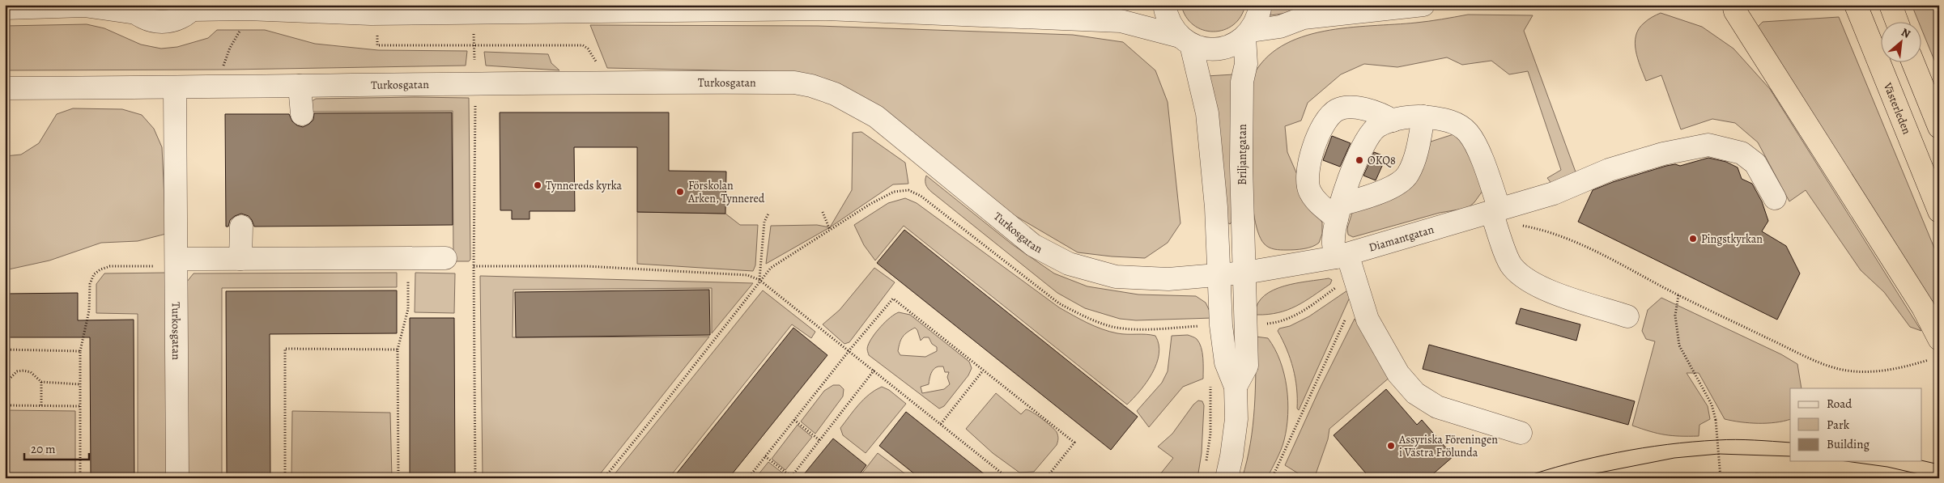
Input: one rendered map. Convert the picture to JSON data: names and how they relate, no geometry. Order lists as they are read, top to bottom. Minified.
{"streets":{"highway":["Västerleden"],"street":["Turkosgatan","Briljantgatan","Diamantgatan"]},"crossings":[["Turkosgatan","Briljantgatan"],["Briljantgatan","Diamantgatan"]],"places":["OKQ8","Tynnereds kyrka","Förskolan Arken, Tynnered","Pingstkyrkan","Assyriska Föreningen i Västra Frölunda"],"legend":["Road","Park","Building"],"scale_bar":"20 m","north":"top right"}
